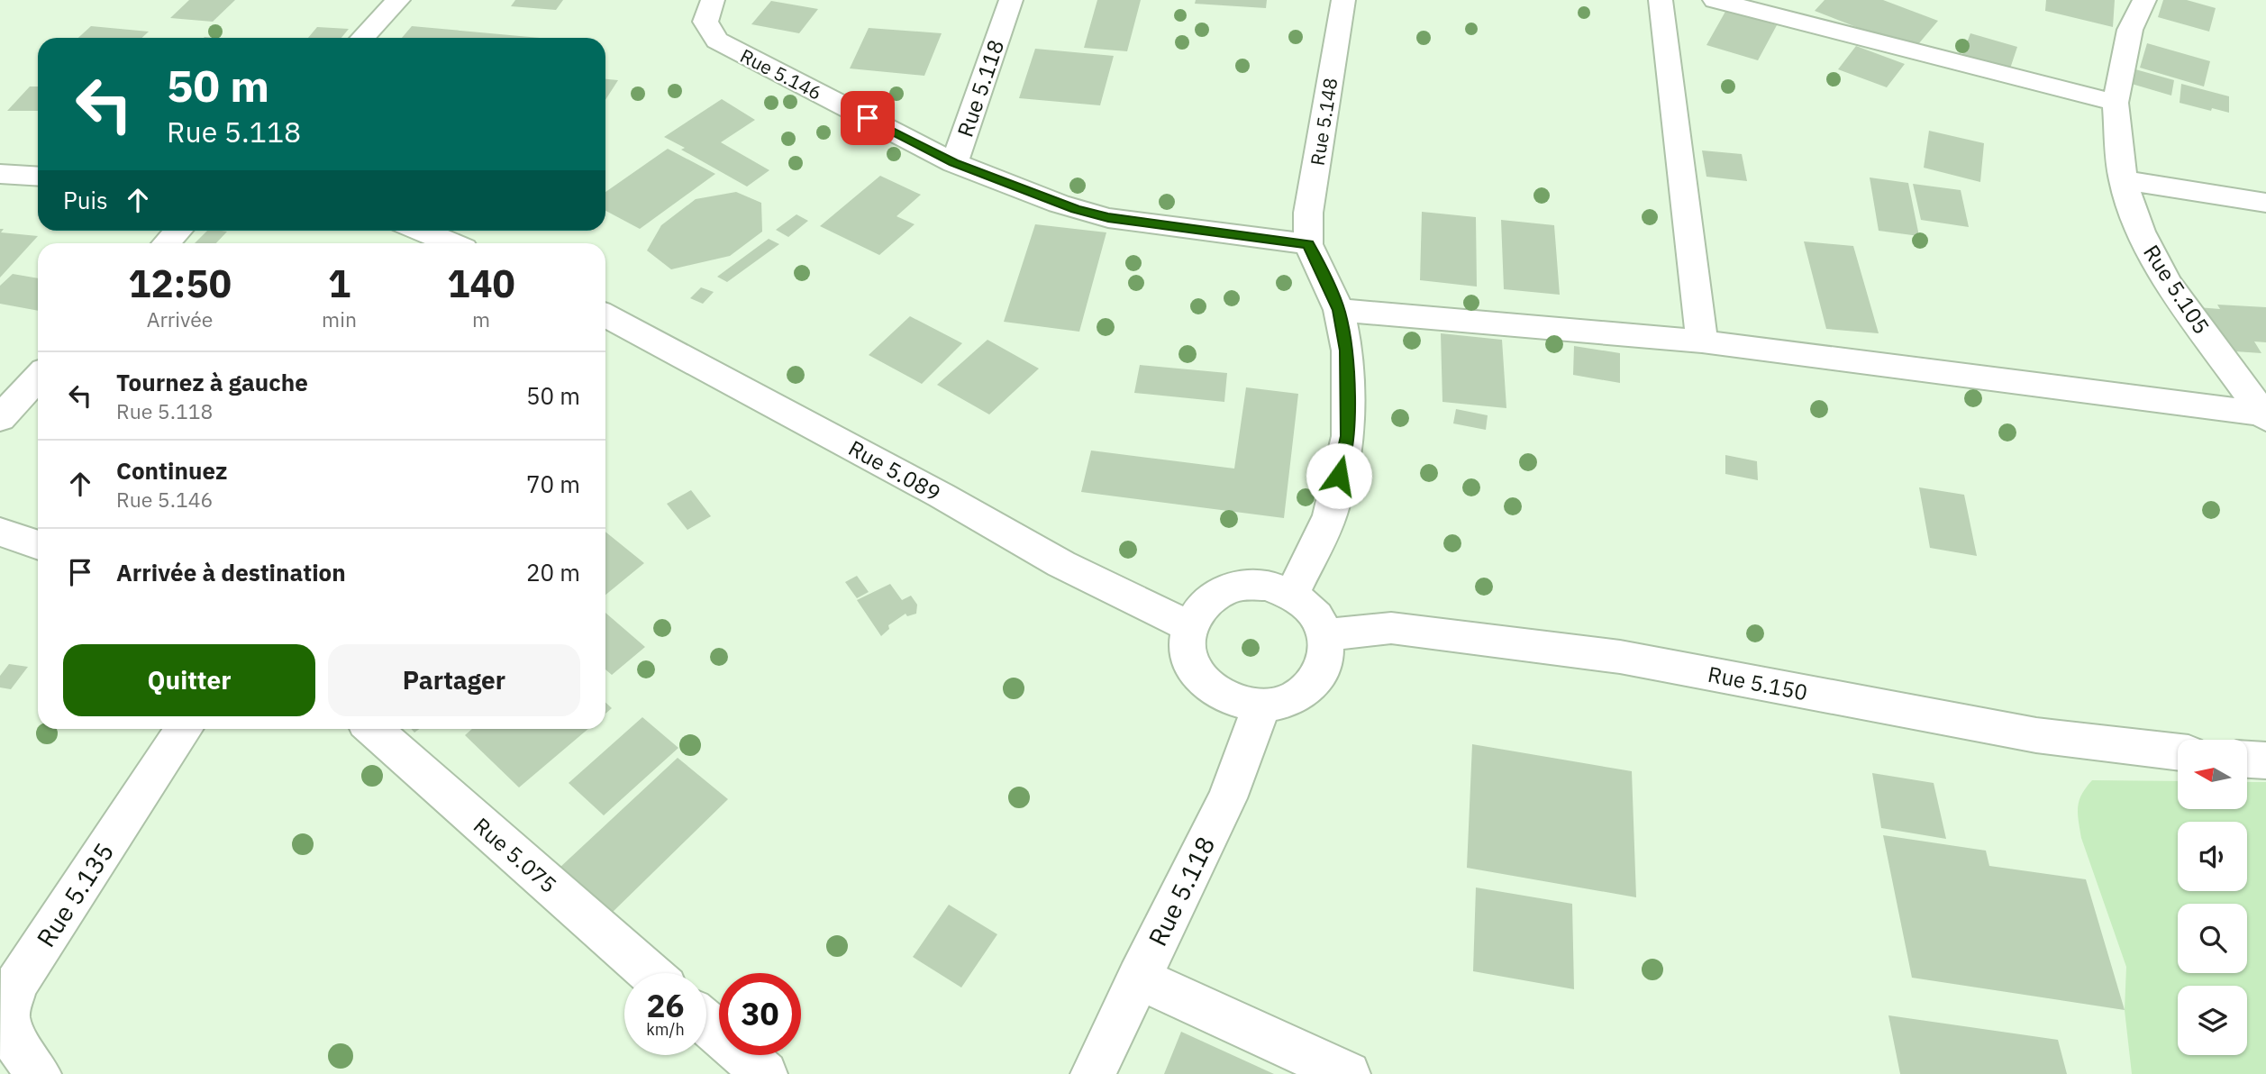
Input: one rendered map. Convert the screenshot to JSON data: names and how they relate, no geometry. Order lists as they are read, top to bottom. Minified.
{"streets":{"street":["Rue 5.146","Rue 5.118","Rue 5.148","Rue 5.105","Rue 5.089","Rue 5.150","Rue 5.075","Rue 5.135"]},"crossings":[["Rue 5.146","Rue 5.118"],["Rue 5.118","Rue 5.148"],["Rue 5.118","Rue 5.089"],["Rue 5.118","Rue 5.150"],["Rue 5.089","Rue 5.150"]],"north":"left","page":{"turn":["50 m","Rue 5.118"],"then":"Puis","eta":["12:50","Arrivée","1","min","140","m"],"list":[{"name":"Tournez à gauche","note":"Rue 5.118","value":"50 m"},{"name":"Continuez","note":"Rue 5.146","value":"70 m"},{"name":"Arrivée à destination","value":"20 m"}],"buttons":["Quitter","Partager"],"speed":"26 km/h","limit":"30"}}
